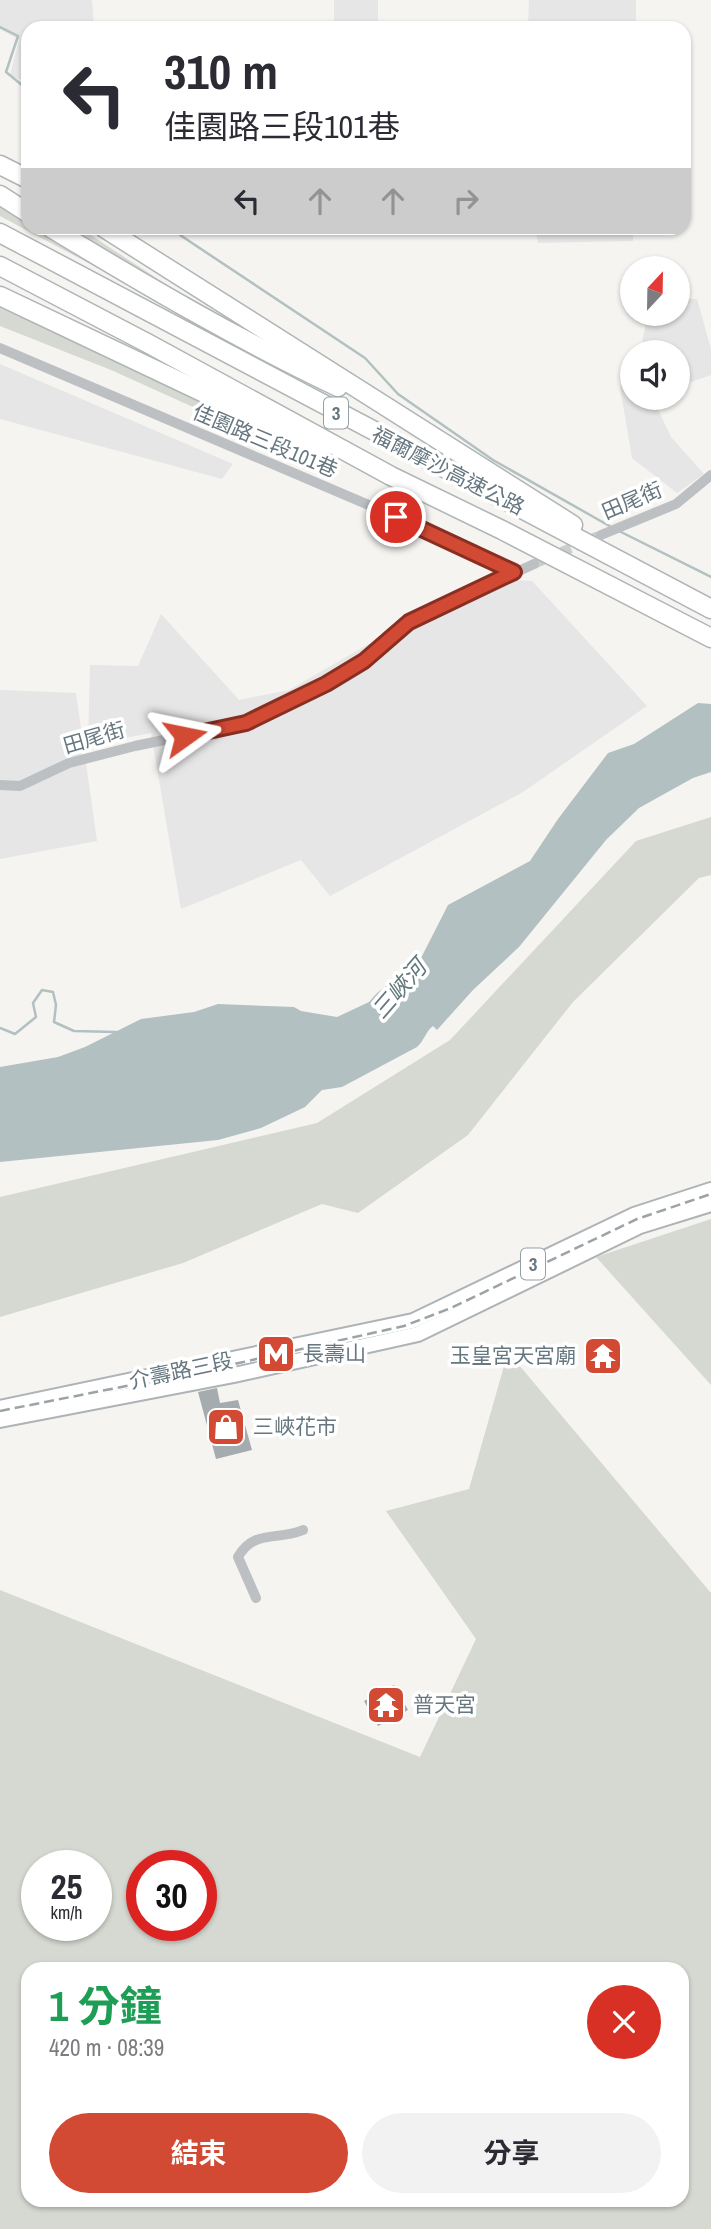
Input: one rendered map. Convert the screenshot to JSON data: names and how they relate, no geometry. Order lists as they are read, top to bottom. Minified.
{"streets":{"highway":["3","福爾摩沙高速公路"],"main road":["介壽路三段"],"street":["佳園路三段101巷","田尾街"]},"crossings":[["佳園路三段101巷","田尾街"]],"water":["三峽河"],"places":{"metro station":["長壽山"],"temple":["玉皇宮天宮廟","普天宮"],"shop":["三峽花市"]},"north":"top","page":{"turn":["310 m","佳園路三段101巷"],"speed":"25 km/h","limit":"30","heading":["1 分鐘","420 m · 08:39"],"buttons":["結束","分享"]}}
